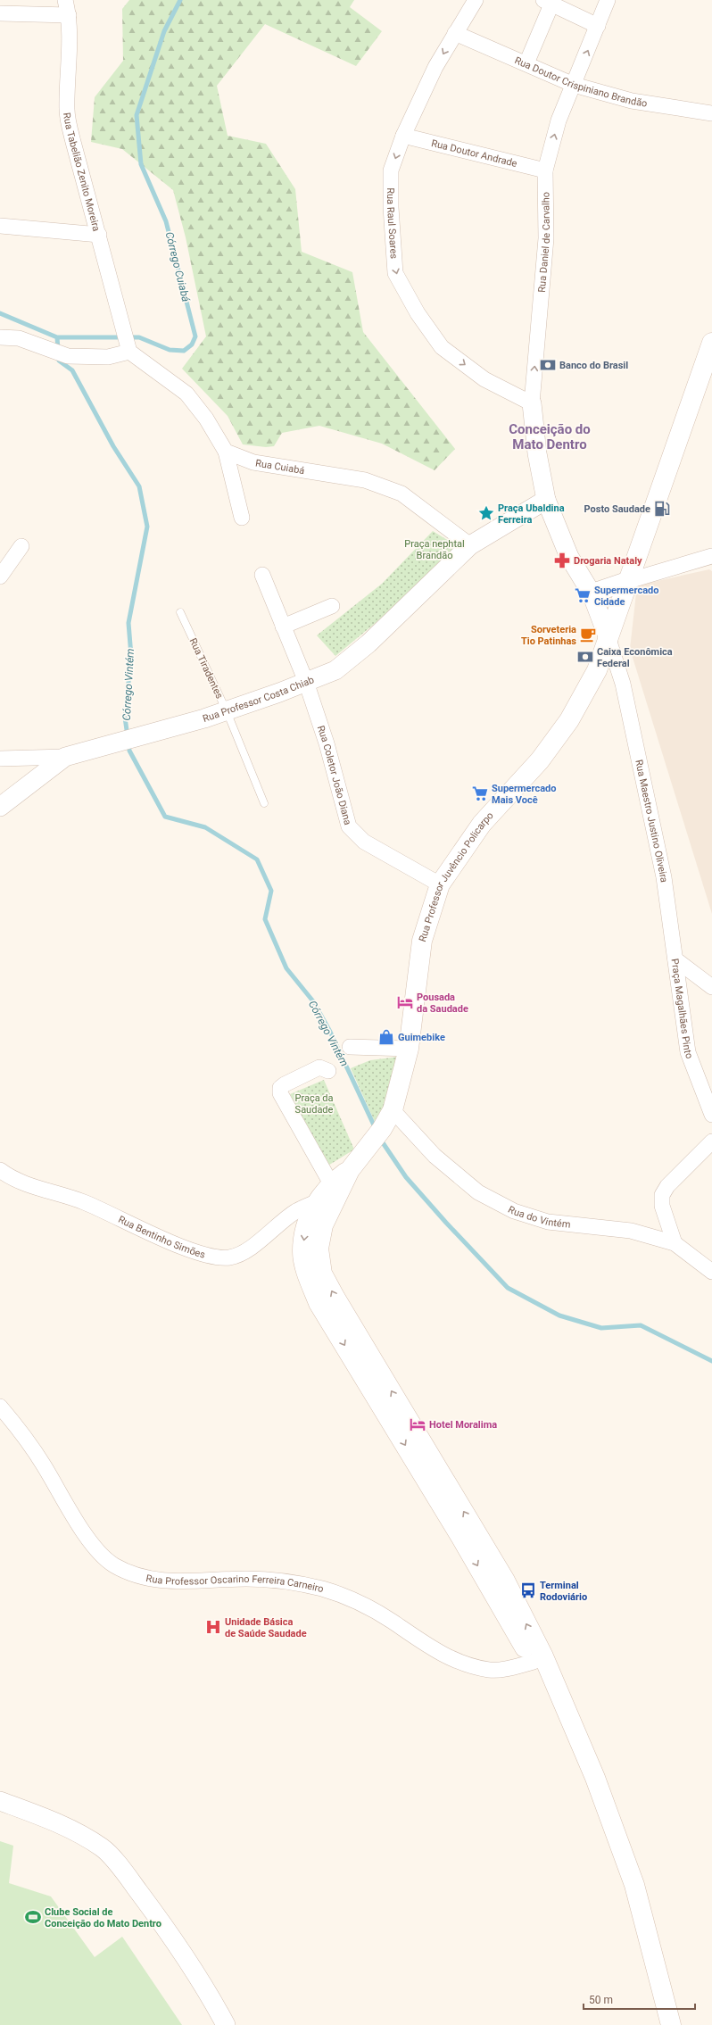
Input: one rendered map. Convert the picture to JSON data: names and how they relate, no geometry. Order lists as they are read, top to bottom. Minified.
{"streets":{"main road":["Rua Professor Juvêncio Policarpo"],"street":["Rua Doutor Crispiniano Brandão","Rua Doutor Andrade","Rua Tabelião Zenito Moreira","Rua Raul Soares","Rua Daniel de Carvalho","Rua Cuiabá","Rua Professor Costa Chiab","Rua Coletor João Diana","Rua Maestro Justino Oliveira","Praça Magalhães Pinto","Rua do Vintém","Rua Bentinho Simões","Rua Professor Oscarino Ferreira Carneiro"],"lane":["Rua Tiradentes"]},"crossings":[["Rua Doutor Crispiniano Brandão","Rua Raul Soares"],["Rua Doutor Crispiniano Brandão","Rua Daniel de Carvalho"],["Rua Doutor Andrade","Rua Raul Soares"],["Rua Doutor Andrade","Rua Daniel de Carvalho"],["Rua Raul Soares","Rua Daniel de Carvalho"],["Rua Cuiabá","Rua Professor Costa Chiab"],["Rua Tiradentes","Rua Professor Costa Chiab"],["Rua Professor Costa Chiab","Rua Coletor João Diana"],["Rua Coletor João Diana","Rua Professor Juvêncio Policarpo"],["Rua Maestro Justino Oliveira","Rua Professor Juvêncio Policarpo"],["Rua Maestro Justino Oliveira","Praça Magalhães Pinto"]],"one_way":["Rua Raul Soares","Rua Daniel de Carvalho"],"districts":["Conceição do Mato Dentro"],"water":["Córrego Cuiabá","Córrego Vintém"],"parks":["Praça nephtal Brandão","Praça da Saudade"],"places":{"bank":["Banco do Brasil","Caixa Econômica Federal"],"fuel station":["Posto Saudade"],"place":["Praça Ubaldina Ferreira"],"pharmacy":["Drogaria Nataly"],"supermarket":["Supermercado Cidade","Supermercado Mais Você"],"cafe":["Sorveteria Tio Patinhas"],"hotel":["Pousada da Saudade","Hotel Moralima"],"shop":["Guimebike"],"bus stop":["Terminal Rodoviário"],"hospital":["Unidade Básica de Saúde Saudade"],"sports":["Clube Social de Conceição do Mato Dentro"]},"scale_bar":"50 m"}
